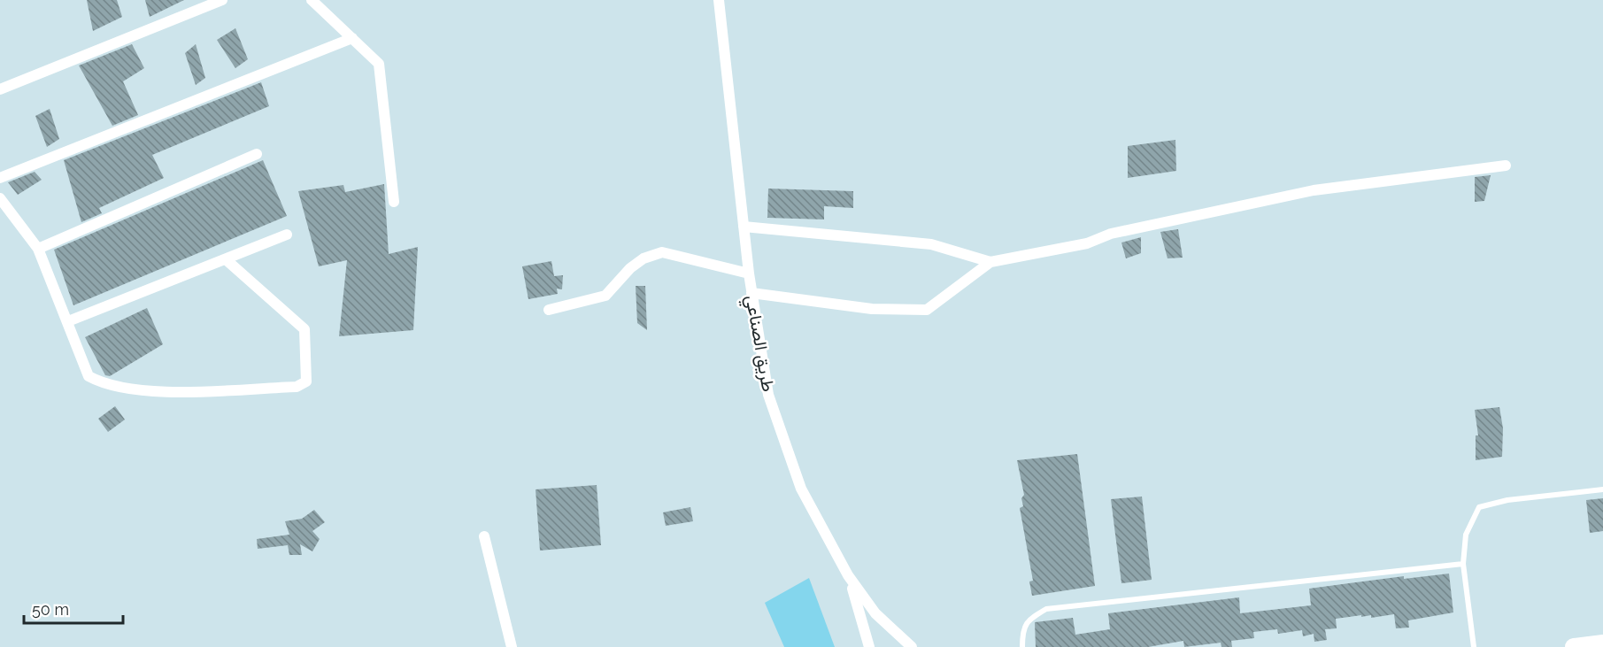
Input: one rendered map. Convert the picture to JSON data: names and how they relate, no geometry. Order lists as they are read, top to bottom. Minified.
{"streets":{"street":["طريق الصناعي"]},"scale_bar":"50 m"}
